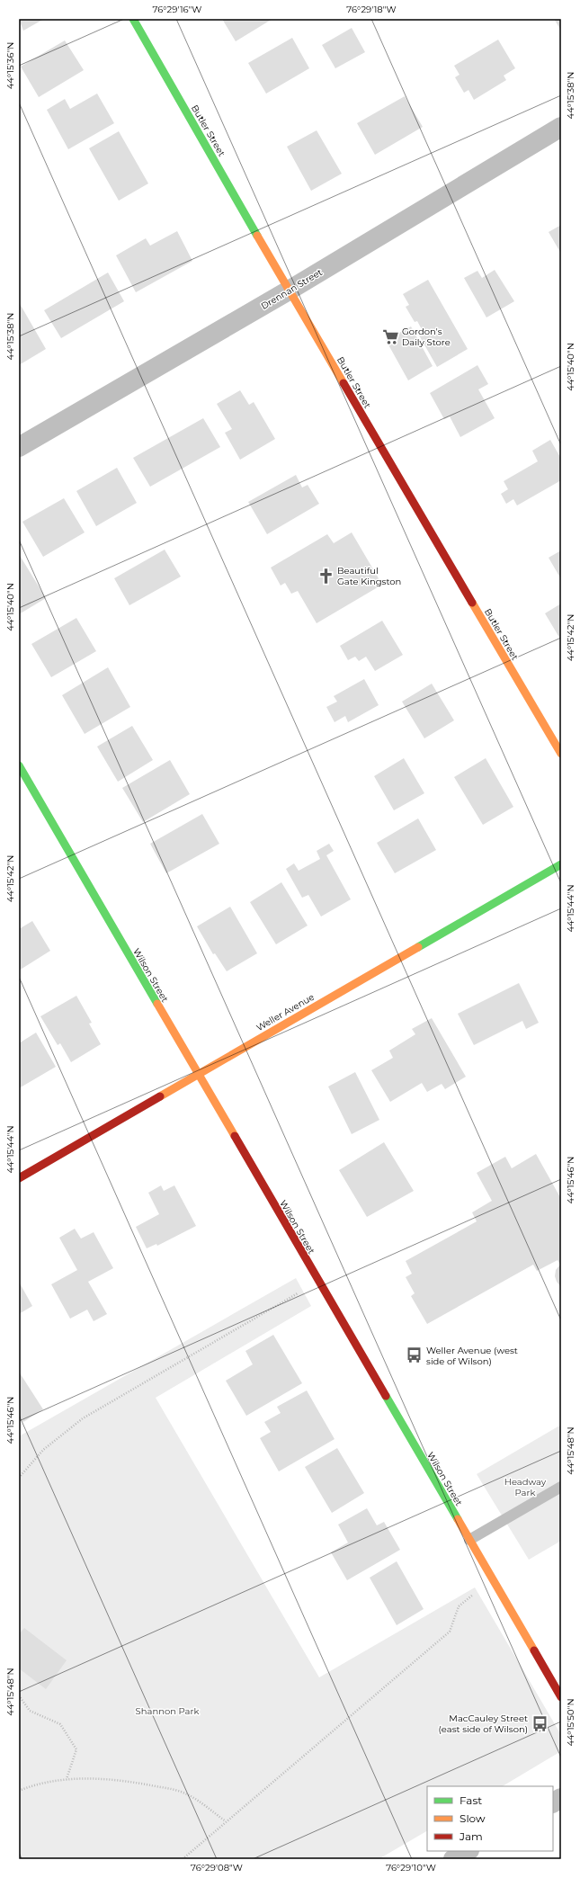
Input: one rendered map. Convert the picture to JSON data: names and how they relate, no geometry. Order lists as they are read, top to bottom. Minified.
{"streets":{"street":["Butler Street","Drennan Street","Wilson Street","Weller Avenue"]},"crossings":[["Butler Street","Drennan Street"],["Wilson Street","Weller Avenue"]],"parks":["Headway Park","Shannon Park"],"places":{"supermarket":["Gordon's Daily Store"],"church":["Beautiful Gate Kingston"],"bus stop":["Weller Avenue (west side of Wilson)","MacCauley Street (east side of Wilson)"]},"legend":["Fast","Slow","Jam"],"coordinates":["76°29'16\"W","76°29'18\"W","44°15'36\"N","44°15'38\"N","44°15'40\"N","44°15'42\"N","44°15'44\"N","44°15'46\"N","44°15'48\"N","44°15'50\"N","76°29'08\"W","76°29'10\"W"]}
